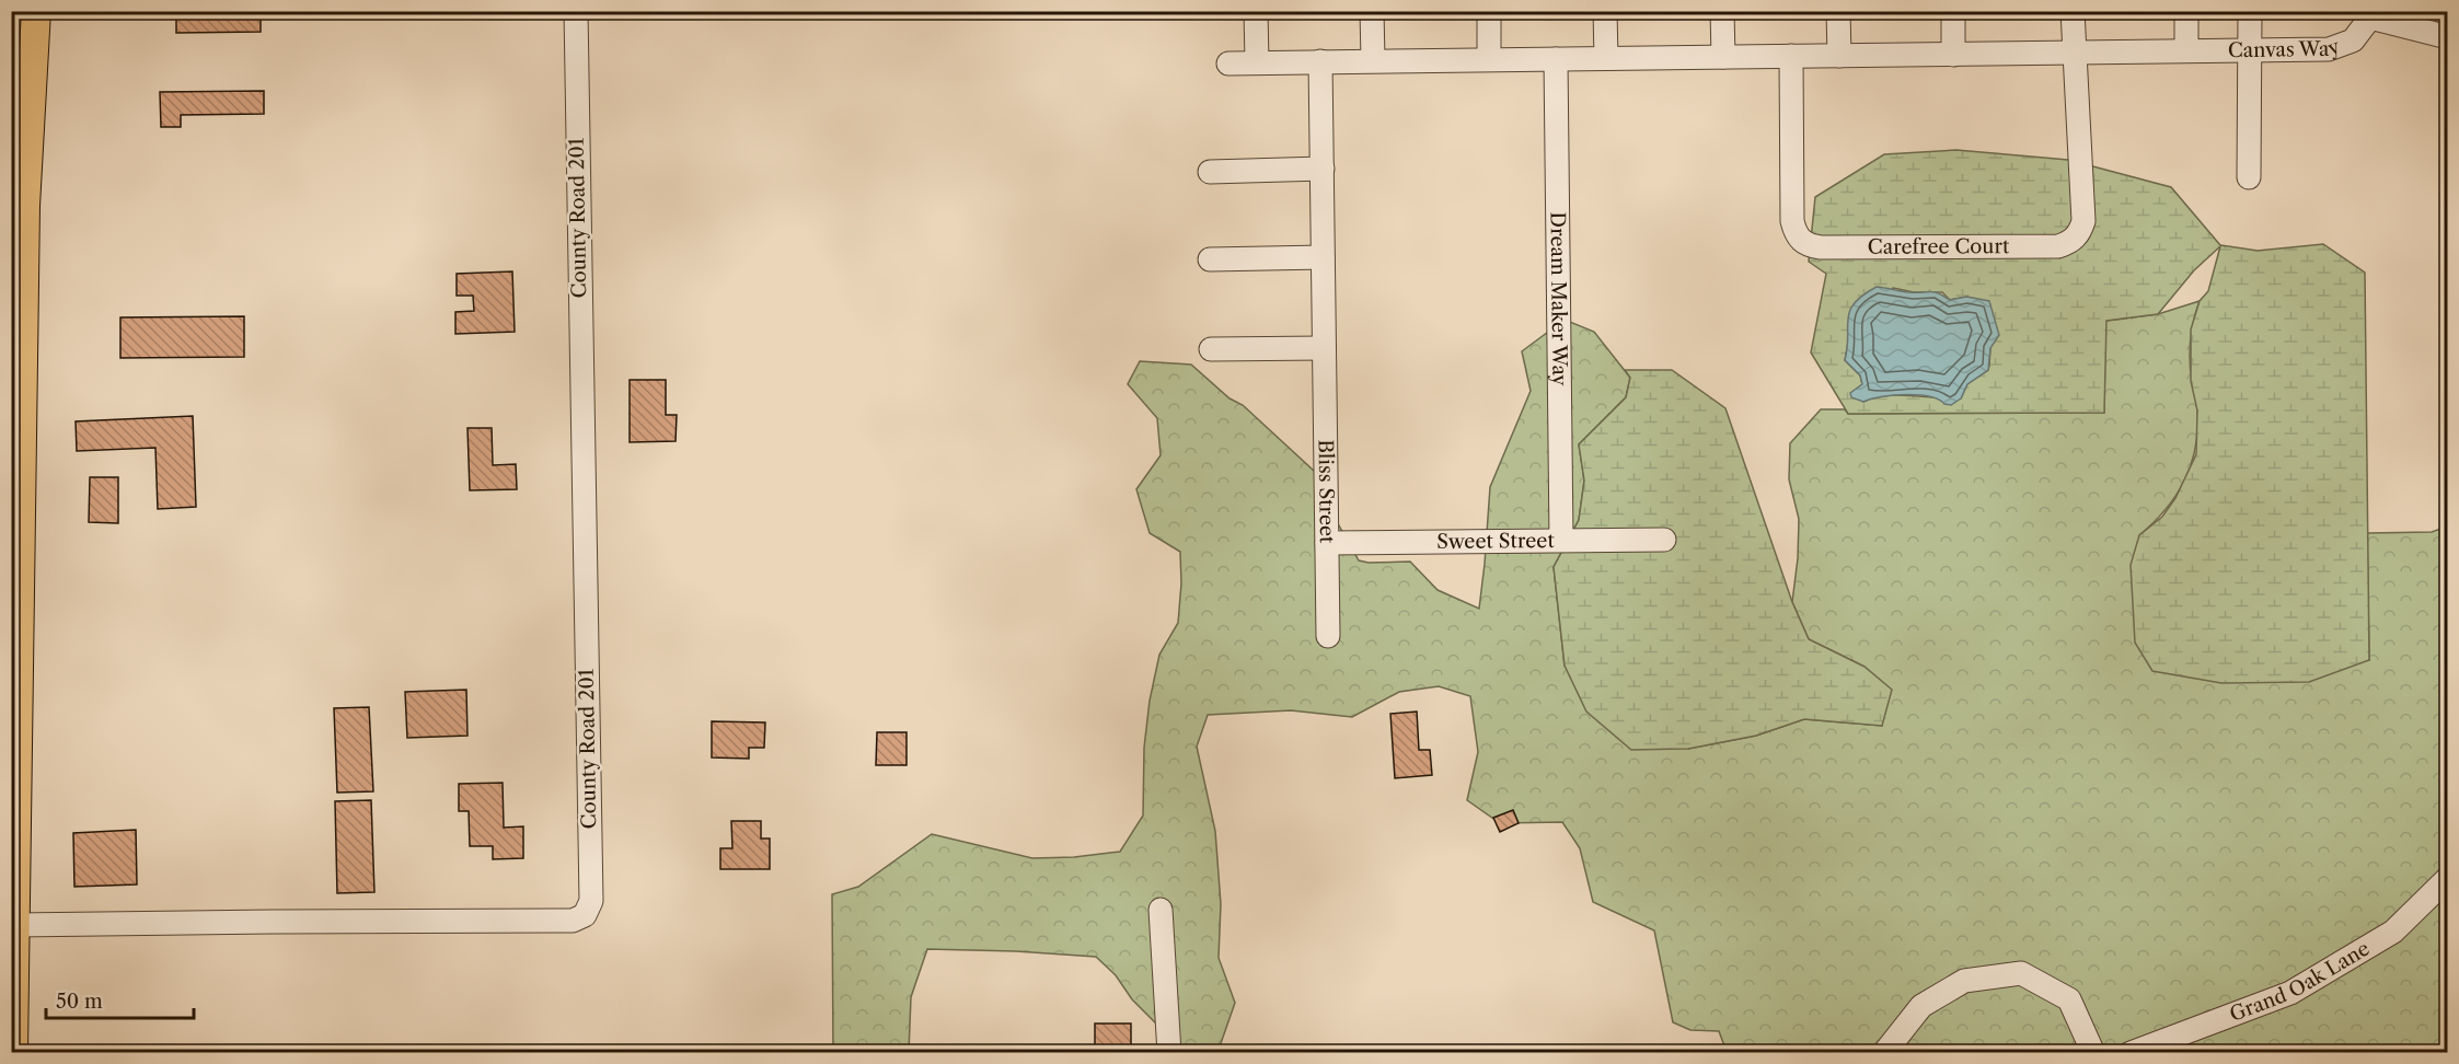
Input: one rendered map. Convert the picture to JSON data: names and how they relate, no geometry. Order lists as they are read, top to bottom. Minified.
{"streets":{"street":["Canvas Way","County Road 201","Carefree Court","Dream Maker Way","Bliss Street","Sweet Street","Grand Oak Lane"]},"crossings":[["Canvas Way","Carefree Court"],["Canvas Way","Dream Maker Way"],["Canvas Way","Bliss Street"],["Dream Maker Way","Sweet Street"],["Bliss Street","Sweet Street"]],"scale_bar":"50 m"}
